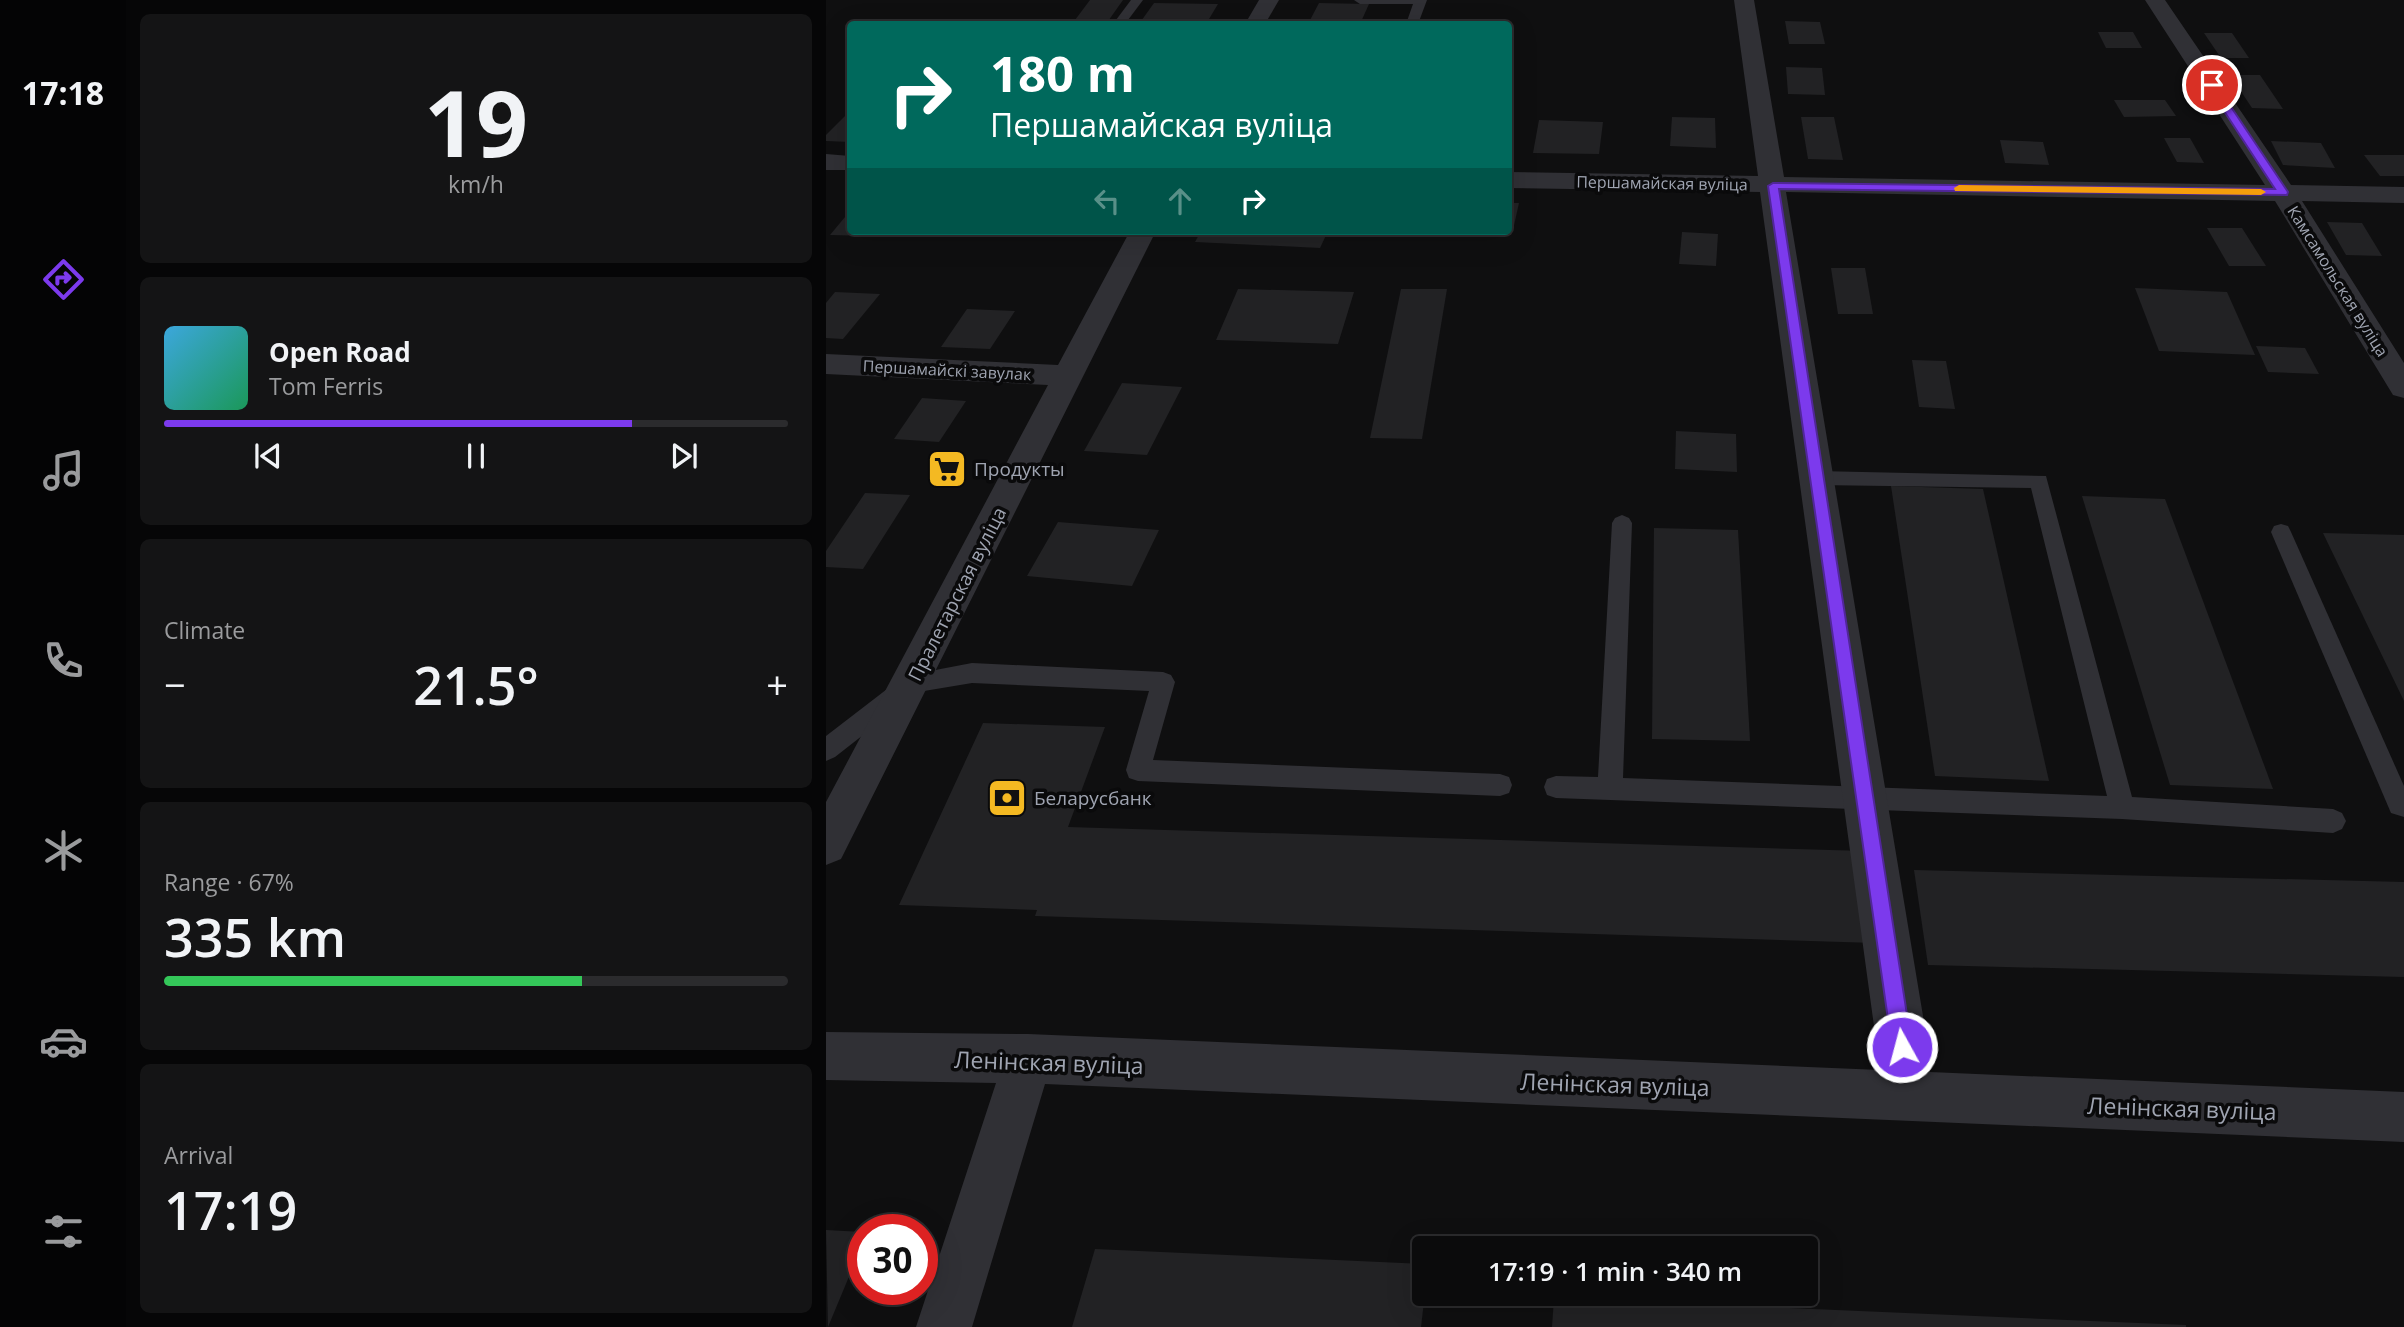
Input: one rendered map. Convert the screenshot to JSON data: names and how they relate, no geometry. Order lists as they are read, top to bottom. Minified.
{"streets":{"street":["Першамайская вуліца","Камсамольская вуліца","Першамайскі завулак","Пралетарская вуліца","Ленінская вуліца"]},"crossings":[["Першамайская вуліца","Камсамольская вуліца"],["Першамайскі завулак","Пралетарская вуліца"]],"places":{"supermarket":["Продукты"],"bank":["Беларусбанк"]},"page":{"tabs":"17:18","tile":[["19","km/h"],"Climate",["Range · 67%","335 km"],["Arrival","17:19"]],"turn":["180 m","Першамайская вуліца"],"song":["Open Road","Tom Ferris"],"heat":["−","21.5°","+"],"limit":"30","trip":"17:19 · 1 min · 340 m"}}
